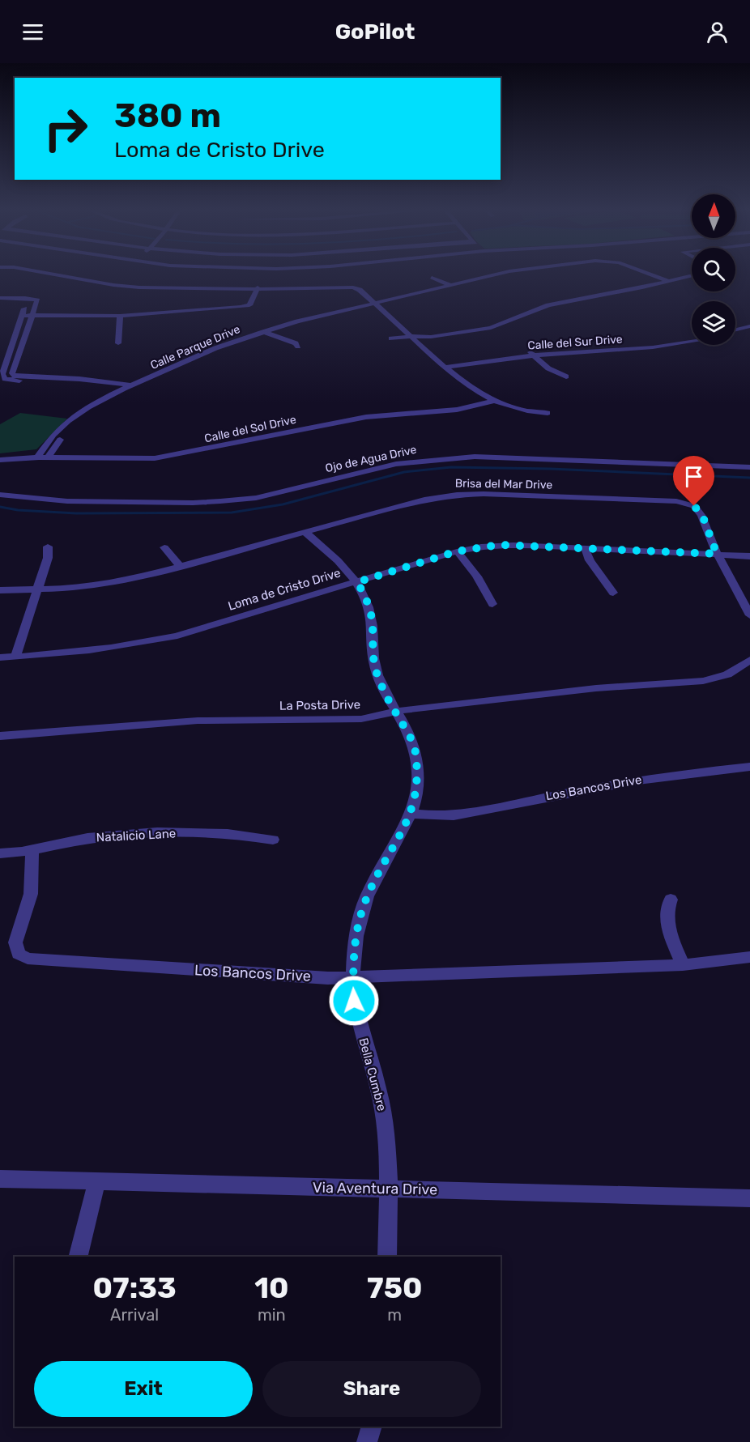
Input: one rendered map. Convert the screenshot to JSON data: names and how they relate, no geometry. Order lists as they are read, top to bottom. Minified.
{"streets":{"street":["Calle del Sur Drive","Calle Parque Drive","Calle del Sol Drive","Ojo de Agua Drive","Brisa del Mar Drive","Loma de Cristo Drive","La Posta Drive","Los Bancos Drive","Natalicio Lane","Bella Cumbre","Via Aventura Drive"]},"crossings":[["Calle Parque Drive","Calle del Sol Drive"],["Brisa del Mar Drive","Loma de Cristo Drive"],["Brisa del Mar Drive","Bella Cumbre"],["Loma de Cristo Drive","Bella Cumbre"],["La Posta Drive","Bella Cumbre"],["Los Bancos Drive","Natalicio Lane"],["Los Bancos Drive","Bella Cumbre"],["Bella Cumbre","Via Aventura Drive"]],"north":"top","page":{"header":"GoPilot","turn":["380 m","Loma de Cristo Drive"],"eta":["07:33","Arrival","10","min","750","m"],"buttons":["Exit","Share"]}}
